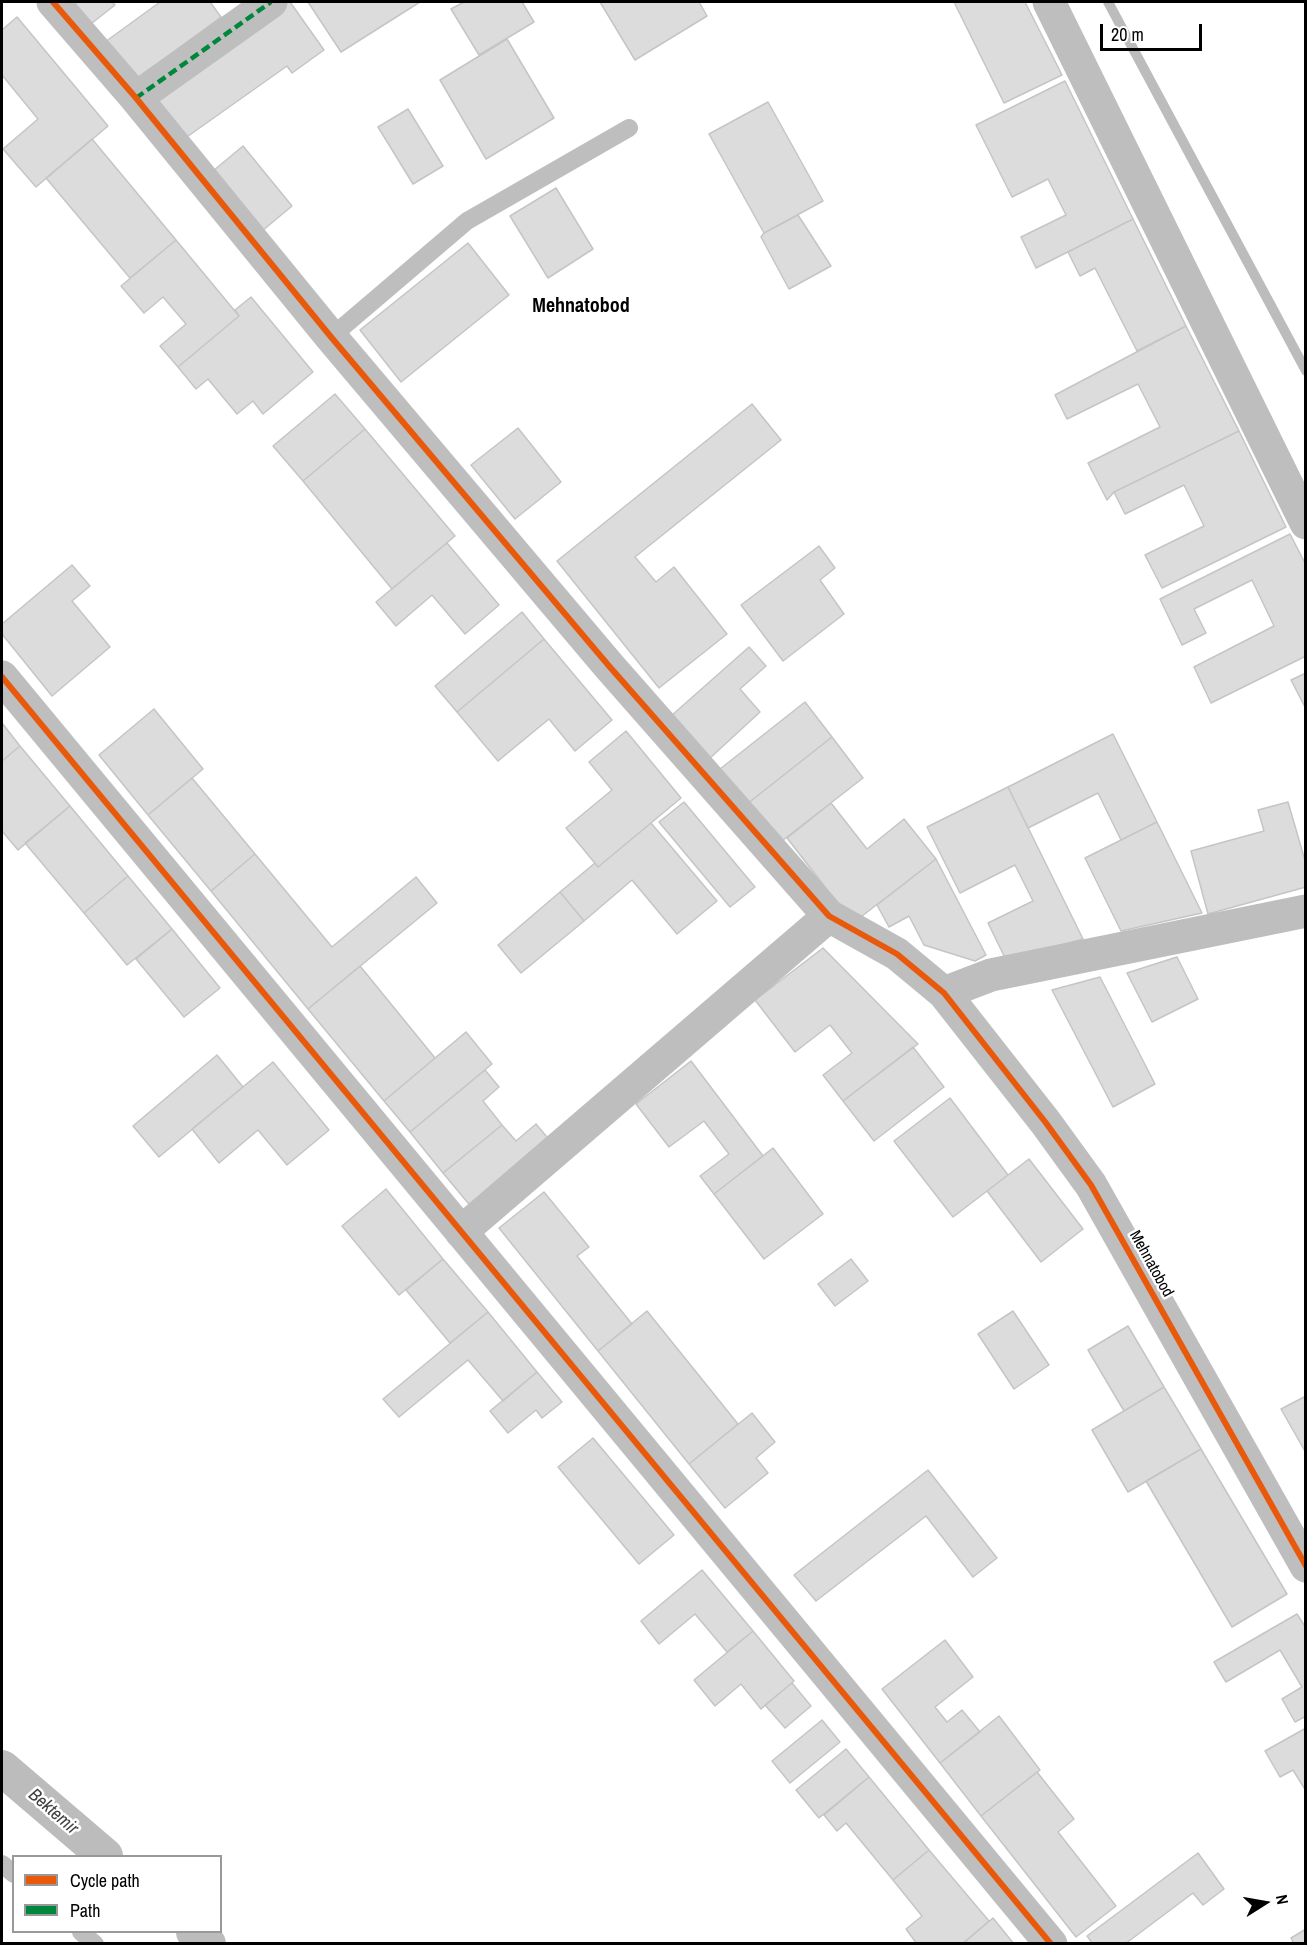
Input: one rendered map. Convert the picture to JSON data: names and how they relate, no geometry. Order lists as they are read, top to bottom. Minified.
{"streets":{"street":["Mehnatobod"]},"districts":["Mehnatobod"],"water":["Bektemir"],"legend":["Cycle path","Path"],"scale_bar":"20 m","north":"right"}
